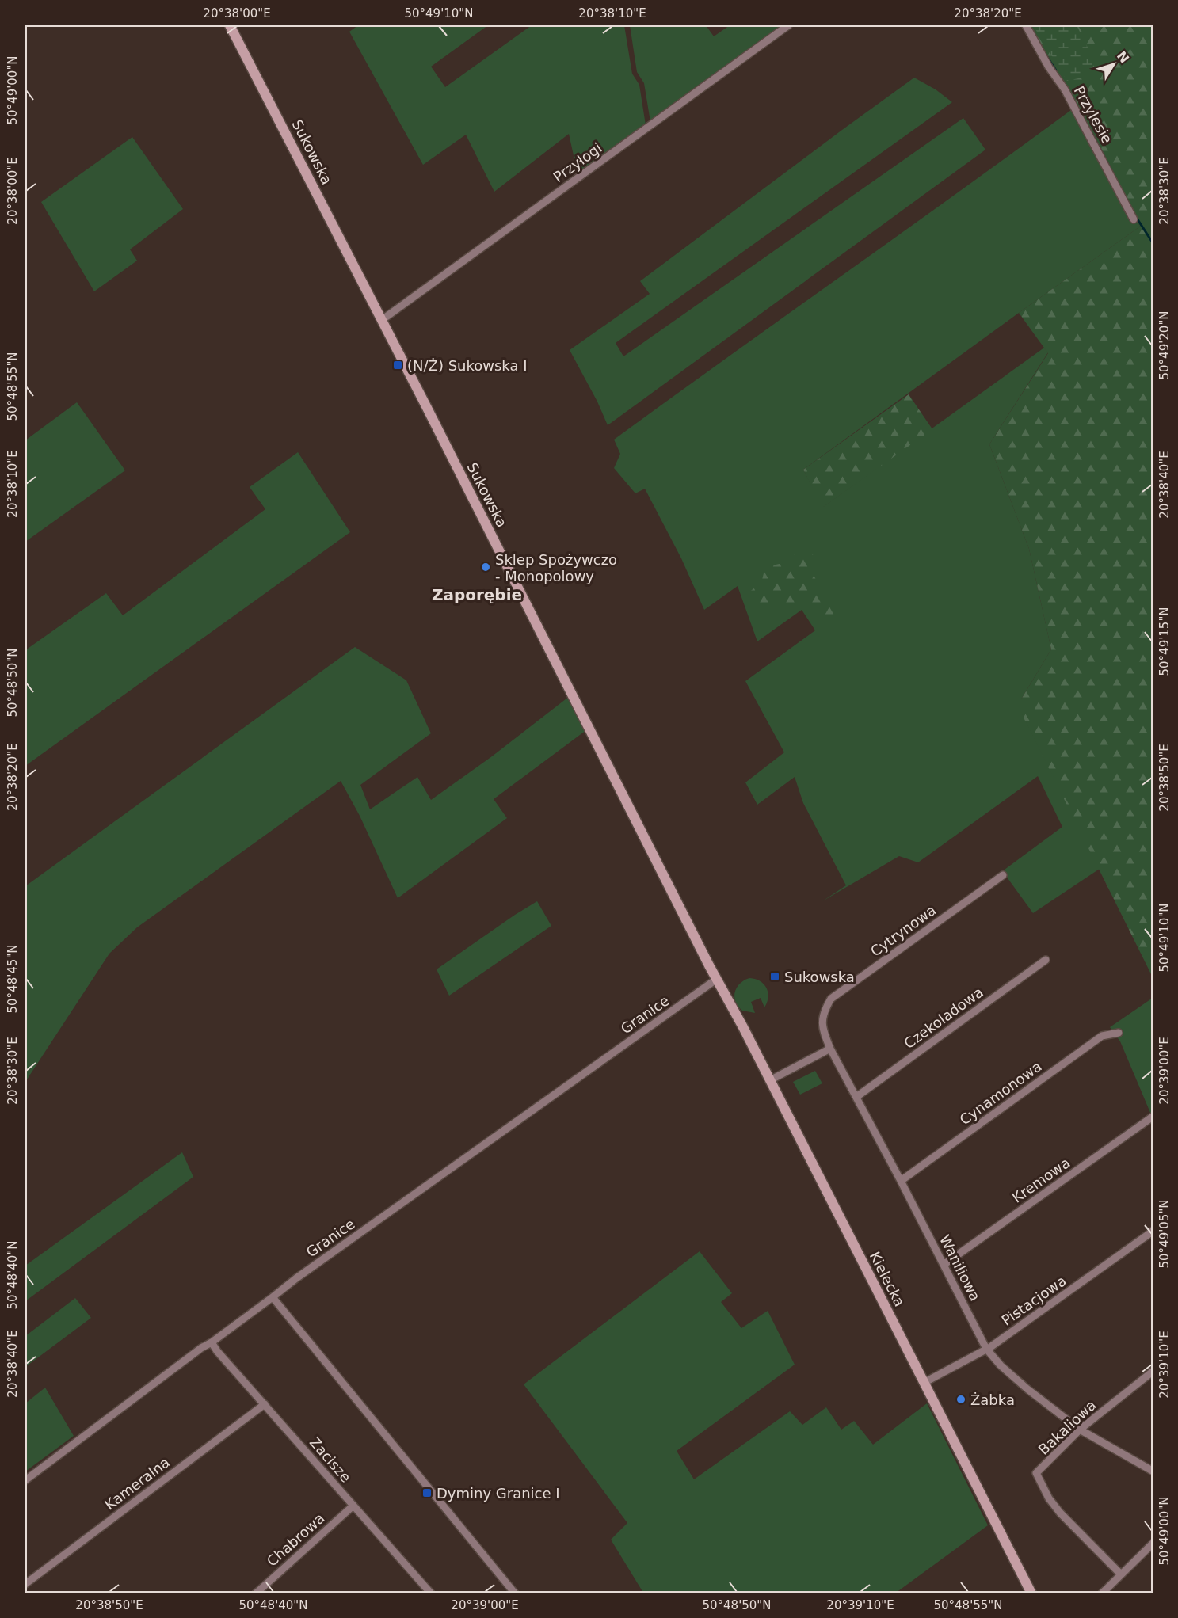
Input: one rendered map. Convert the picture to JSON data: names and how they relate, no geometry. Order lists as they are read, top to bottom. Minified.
{"streets":{"street":["Przylesie","Sukowska","Przyłogi","Cytrynowa","Granice","Czekoladowa","Cynamonowa","Kremowa","Waniliowa","Kielecka","Pistacjowa","Bakaliowa","Zacisze","Kameralna","Chabrowa"]},"crossings":[["Sukowska","Przyłogi"],["Sukowska","Granice"],["Sukowska","Kielecka"],["Cytrynowa","Waniliowa"],["Granice","Kielecka"],["Czekoladowa","Waniliowa"],["Cynamonowa","Waniliowa"],["Kremowa","Waniliowa"],["Waniliowa","Pistacjowa"],["Waniliowa","Bakaliowa"],["Kielecka","Pistacjowa"],["Zacisze","Kameralna"],["Zacisze","Chabrowa"]],"districts":["Zaporębie"],"places":{"transit":["(N/Ż) Sukowska I","Sukowska","Dyminy Granice I"],"other":["Sklep Spożywczo - Monopolowy","Żabka"]},"north":"top right","coordinates":["20°38'00\"E","50°49'10\"N","20°38'10\"E","20°38'20\"E","50°49'00\"N","20°38'30\"E","50°49'20\"N","50°48'55\"N","20°38'40\"E","50°49'15\"N","50°48'50\"N","20°38'50\"E","50°48'45\"N","20°39'00\"E","50°49'05\"N","50°48'40\"N","20°39'10\"E"]}
